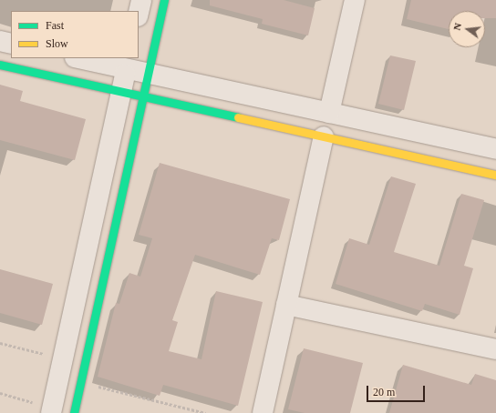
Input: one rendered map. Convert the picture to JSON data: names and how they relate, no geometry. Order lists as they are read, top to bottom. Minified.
{"legend":["Fast","Slow"],"scale_bar":"20 m","north":"left"}
